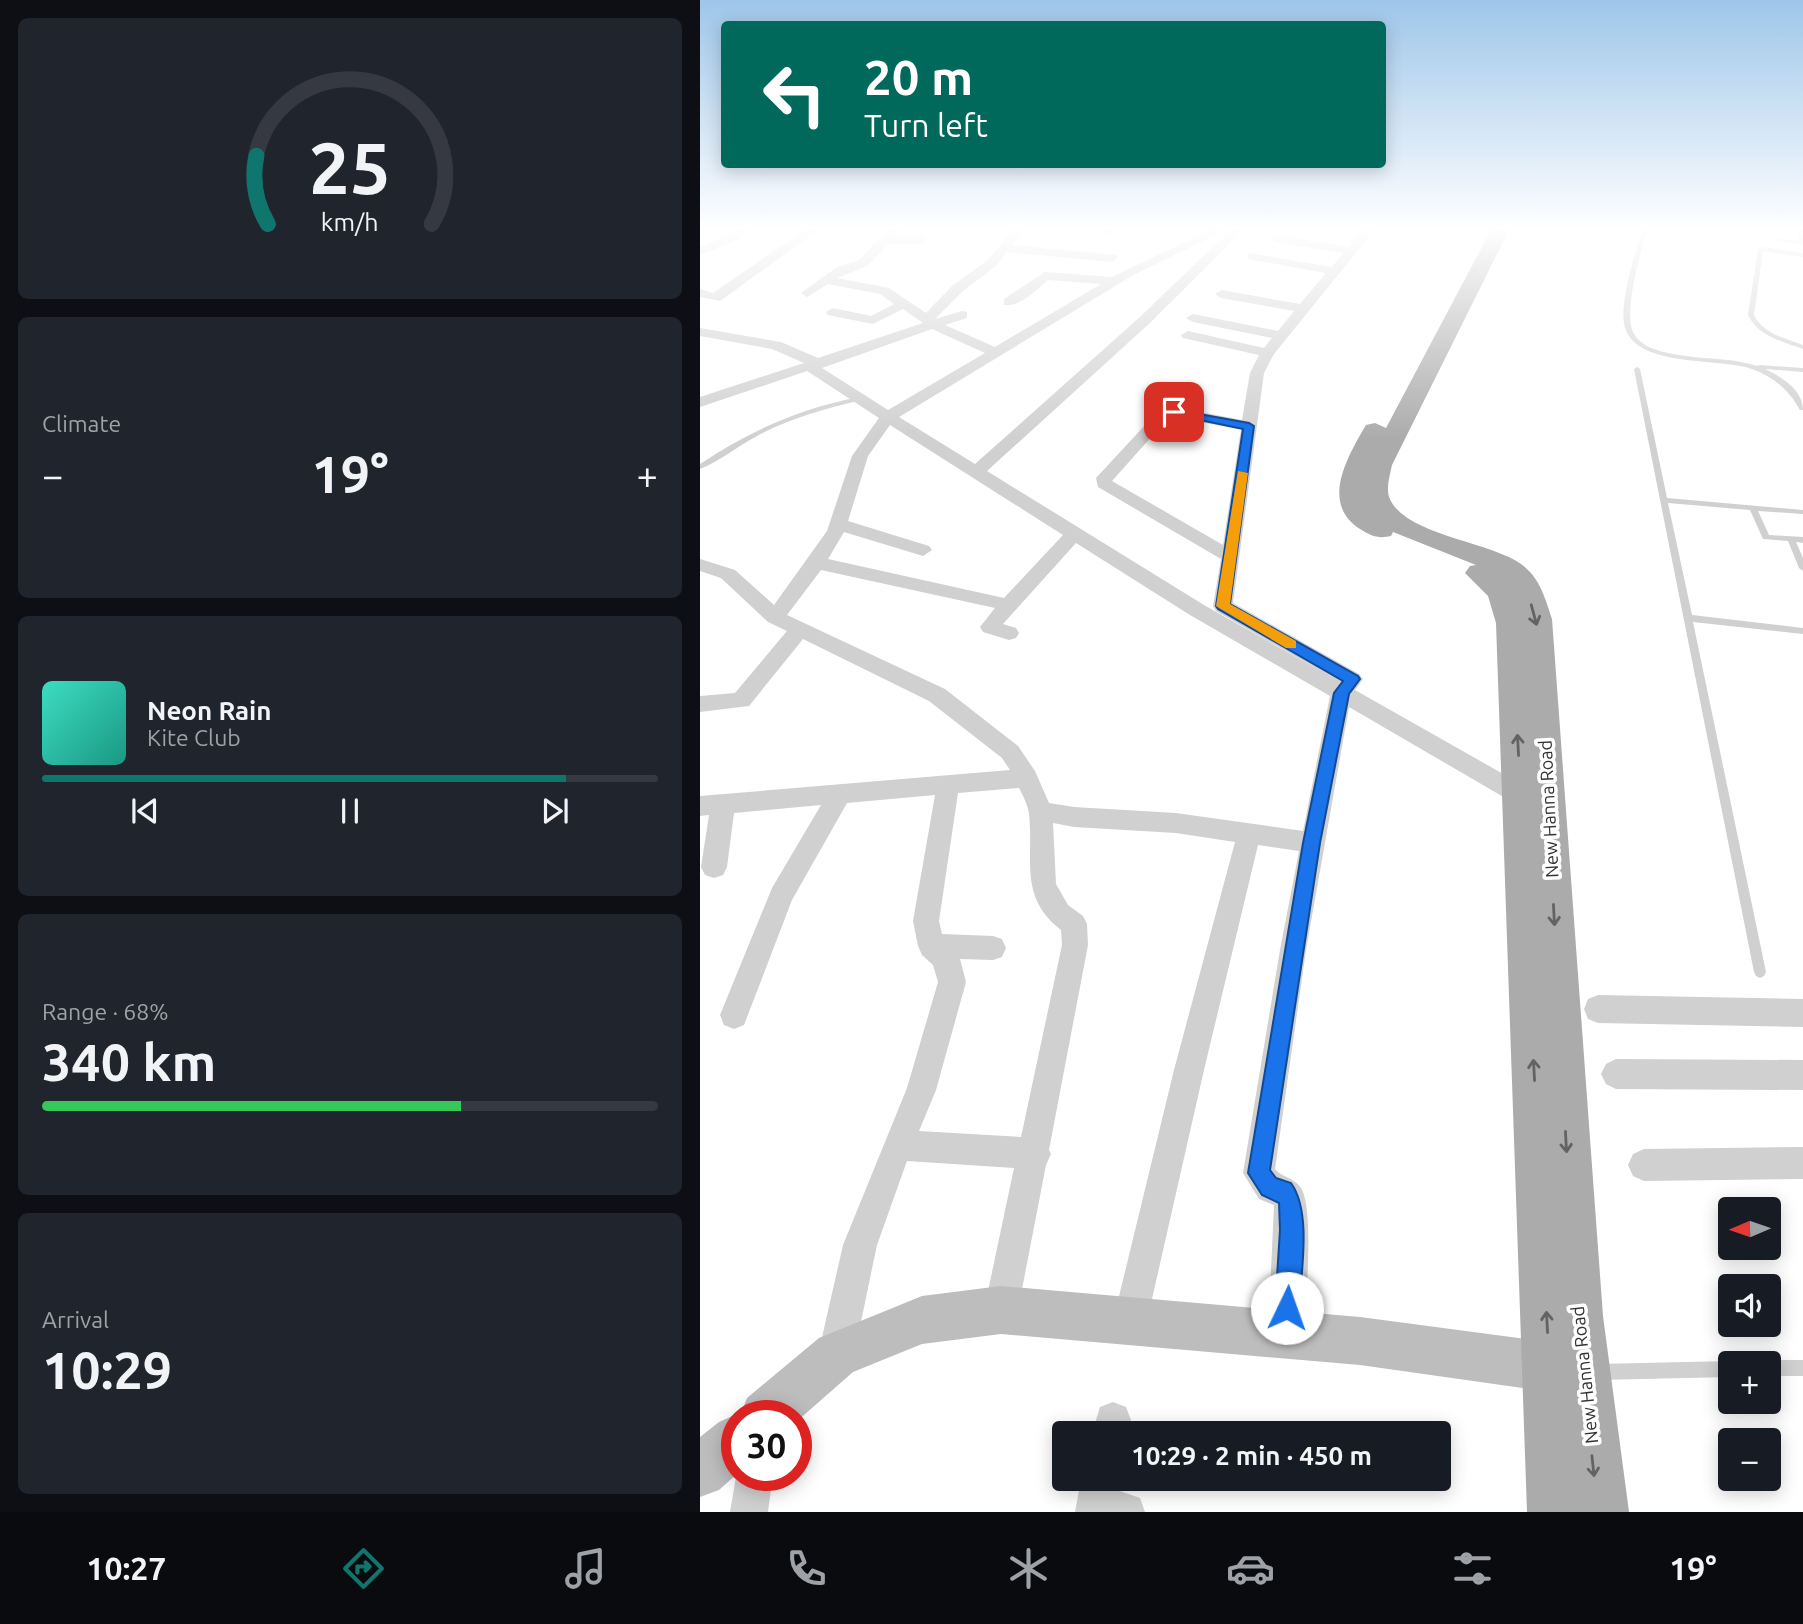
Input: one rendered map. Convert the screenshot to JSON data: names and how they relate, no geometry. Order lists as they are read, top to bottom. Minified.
{"streets":{"main road":["New Hanna Road"]},"north":"left","page":{"turn":["20 m","Turn left"],"tile":["Climate",["Range · 68%","340 km"],["Arrival","10:29"]],"heat":["−","19°","+"],"song":["Neon Rain","Kite Club"],"map_buttons":["+","−"],"limit":"30","trip":"10:29 · 2 min · 450 m","tabs":["10:27","19°"],"gauge":["25","km/h"]}}
